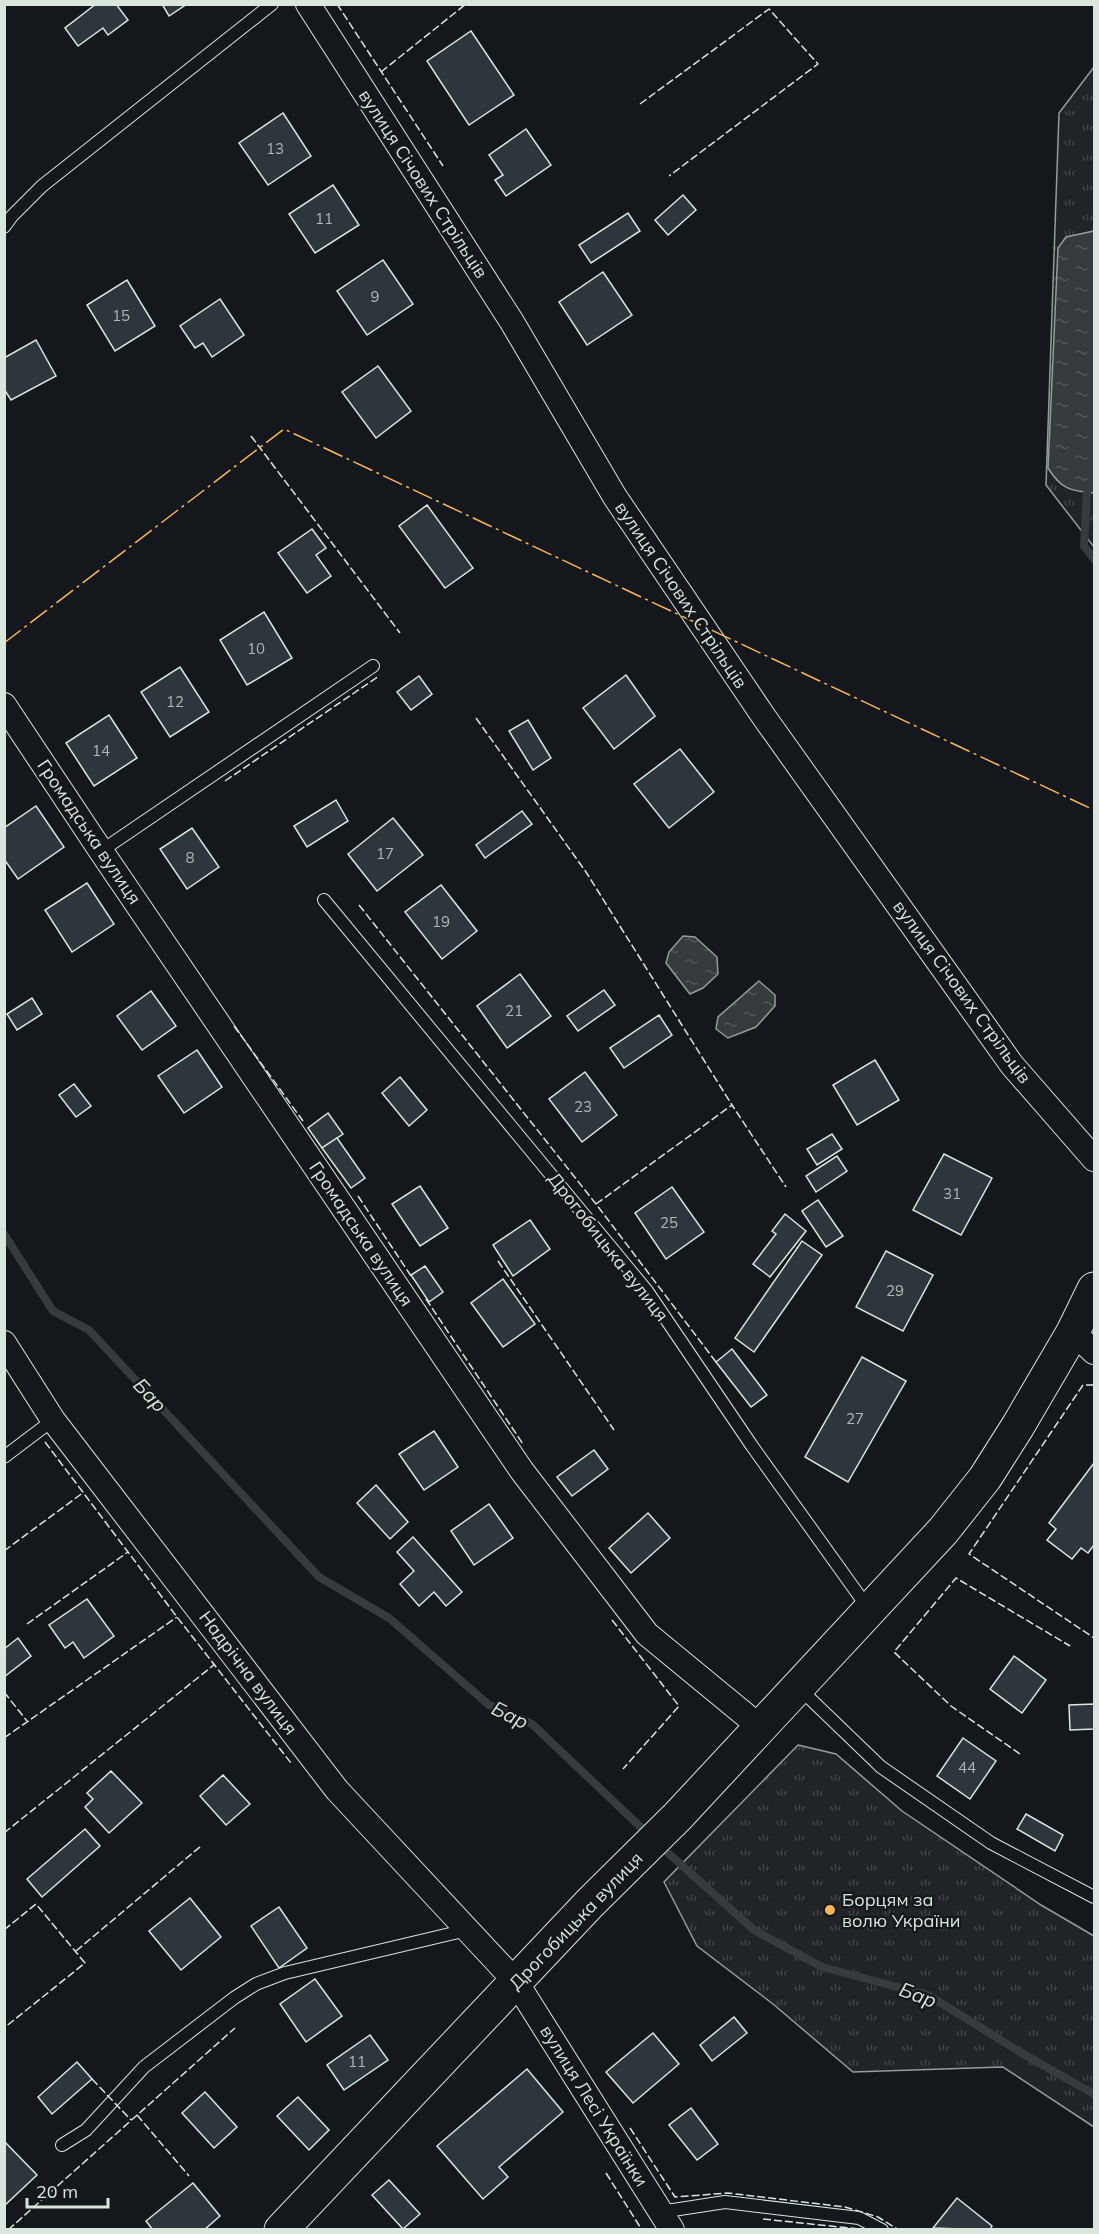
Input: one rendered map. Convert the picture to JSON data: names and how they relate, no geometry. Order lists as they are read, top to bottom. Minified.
{"streets":{"main road":["Дрогобицька вулиця"],"street":["вулиця Січових Стрільців","Громадська вулиця","Надрічна вулиця","вулиця Лесі Українки"]},"crossings":[["Громадська вулиця","Дрогобицька вулиця"],["Дрогобицька вулиця","Надрічна вулиця"],["Дрогобицька вулиця","вулиця Лесі Українки"],["Надрічна вулиця","вулиця Лесі Українки"]],"water":["Бар"],"places":["Борцям за волю України"],"house_numbers":["13","11","9","15","10","12","14","17","8","19","21","23","31","25","29","27","44","11"],"scale_bar":"20 m"}
